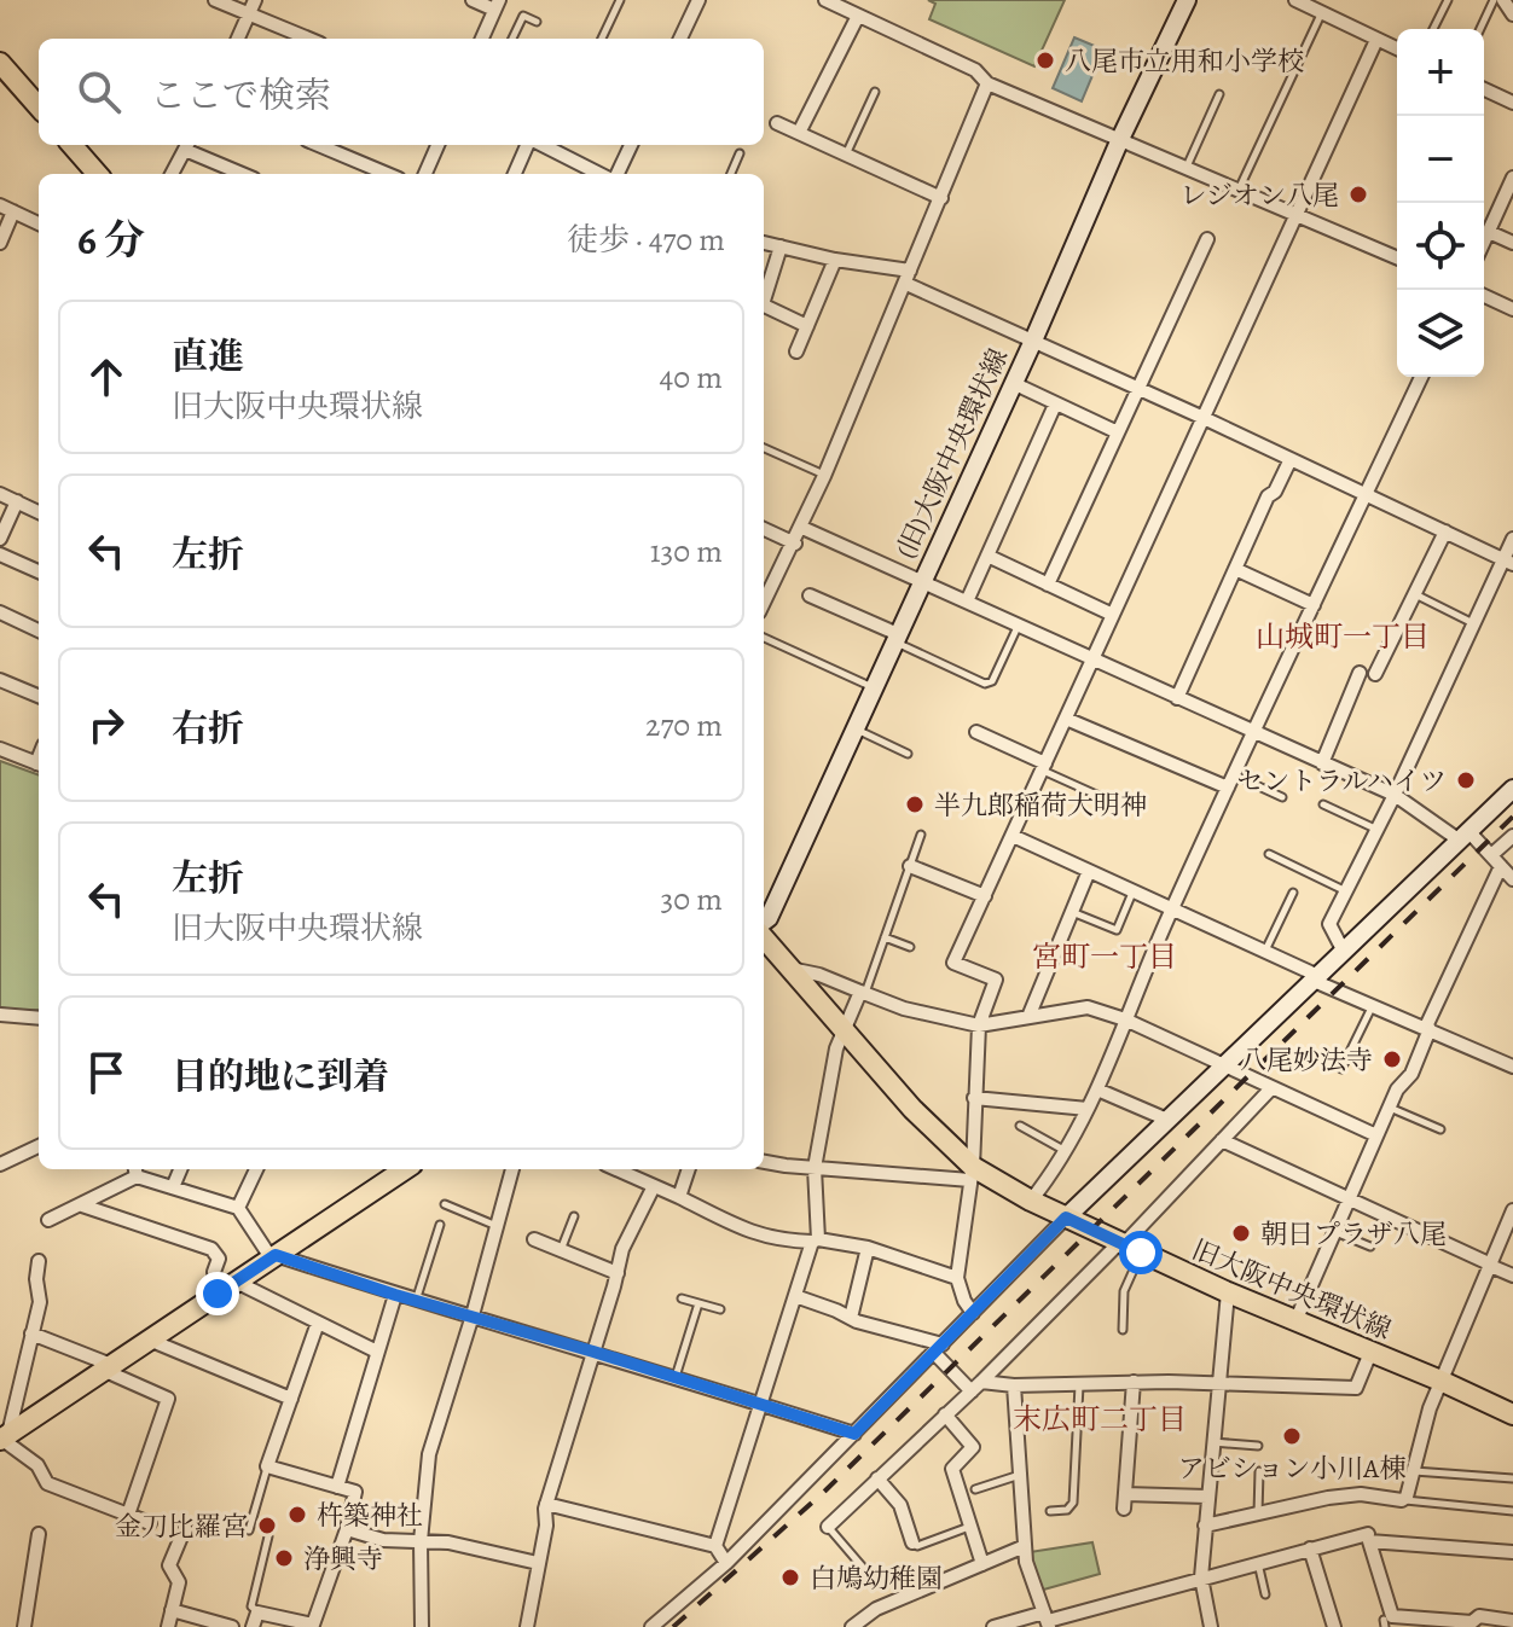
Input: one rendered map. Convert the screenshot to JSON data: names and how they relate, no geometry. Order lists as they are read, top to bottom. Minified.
{"streets":{"main road":["旧大阪中央環状線"],"street":["(旧)大阪中央環状線"]},"districts":["山城町一丁目","宮町一丁目","末広町二丁目"],"places":["八尾市立用和小学校","レジオン八尾","セントラルハイツ","半九郎稲荷大明神","八尾妙法寺","朝日プラザ八尾","アビション小川A棟","杵築神社","金刀比羅宮","浄興寺","白鳩幼稚園"],"page":{"map_buttons":["+","−"],"search":"ここで検索","heading":["6 分","徒歩 · 470 m"],"list":[["直進","旧大阪中央環状線","40 m"],["左折","130 m"],["右折","270 m"],["左折","旧大阪中央環状線","30 m"],"目的地に到着"]}}
